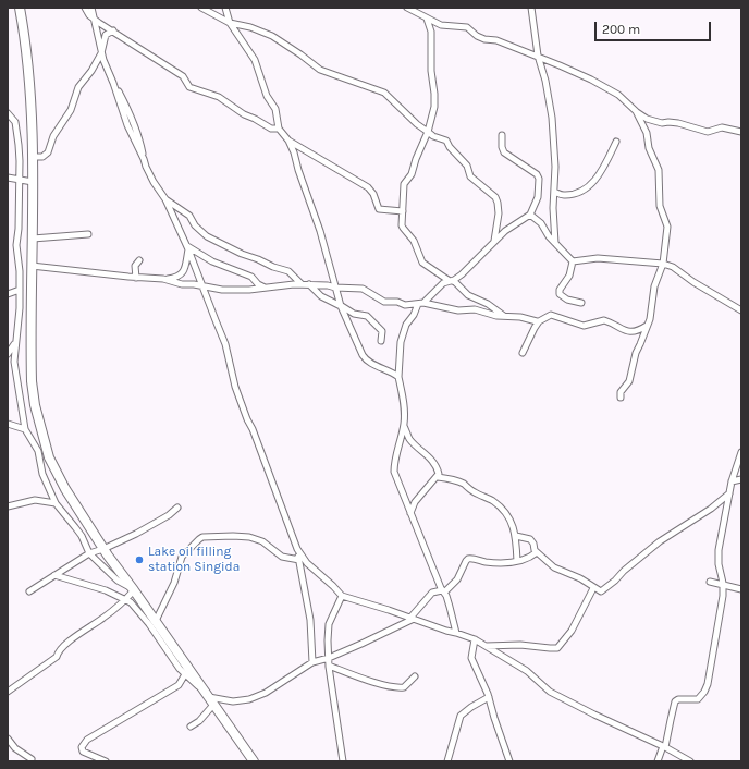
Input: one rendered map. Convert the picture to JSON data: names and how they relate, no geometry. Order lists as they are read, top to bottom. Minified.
{"places":["Lake oil filling station Singida"],"scale_bar":"200 m"}
